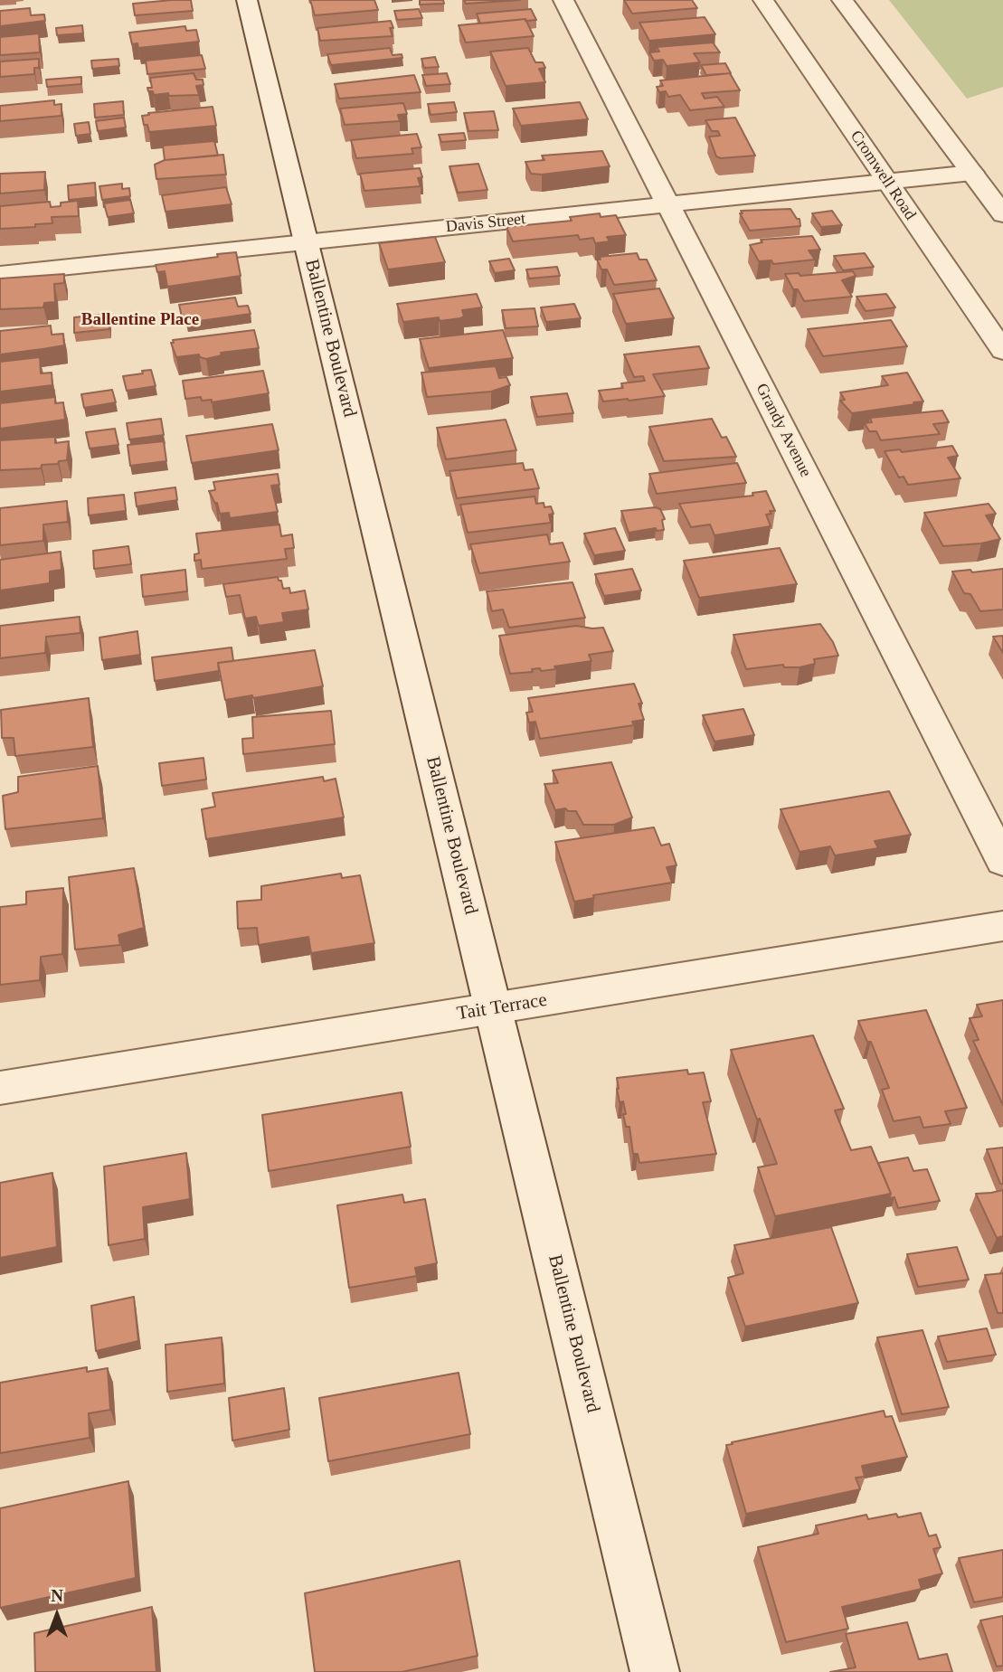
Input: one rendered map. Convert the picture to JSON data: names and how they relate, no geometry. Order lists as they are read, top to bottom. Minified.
{"streets":{"street":["Cromwell Road","Davis Street","Ballentine Boulevard","Grandy Avenue","Tait Terrace"]},"crossings":[["Cromwell Road","Davis Street"],["Davis Street","Ballentine Boulevard"],["Davis Street","Grandy Avenue"],["Ballentine Boulevard","Tait Terrace"]],"districts":["Ballentine Place"],"north":"top"}
